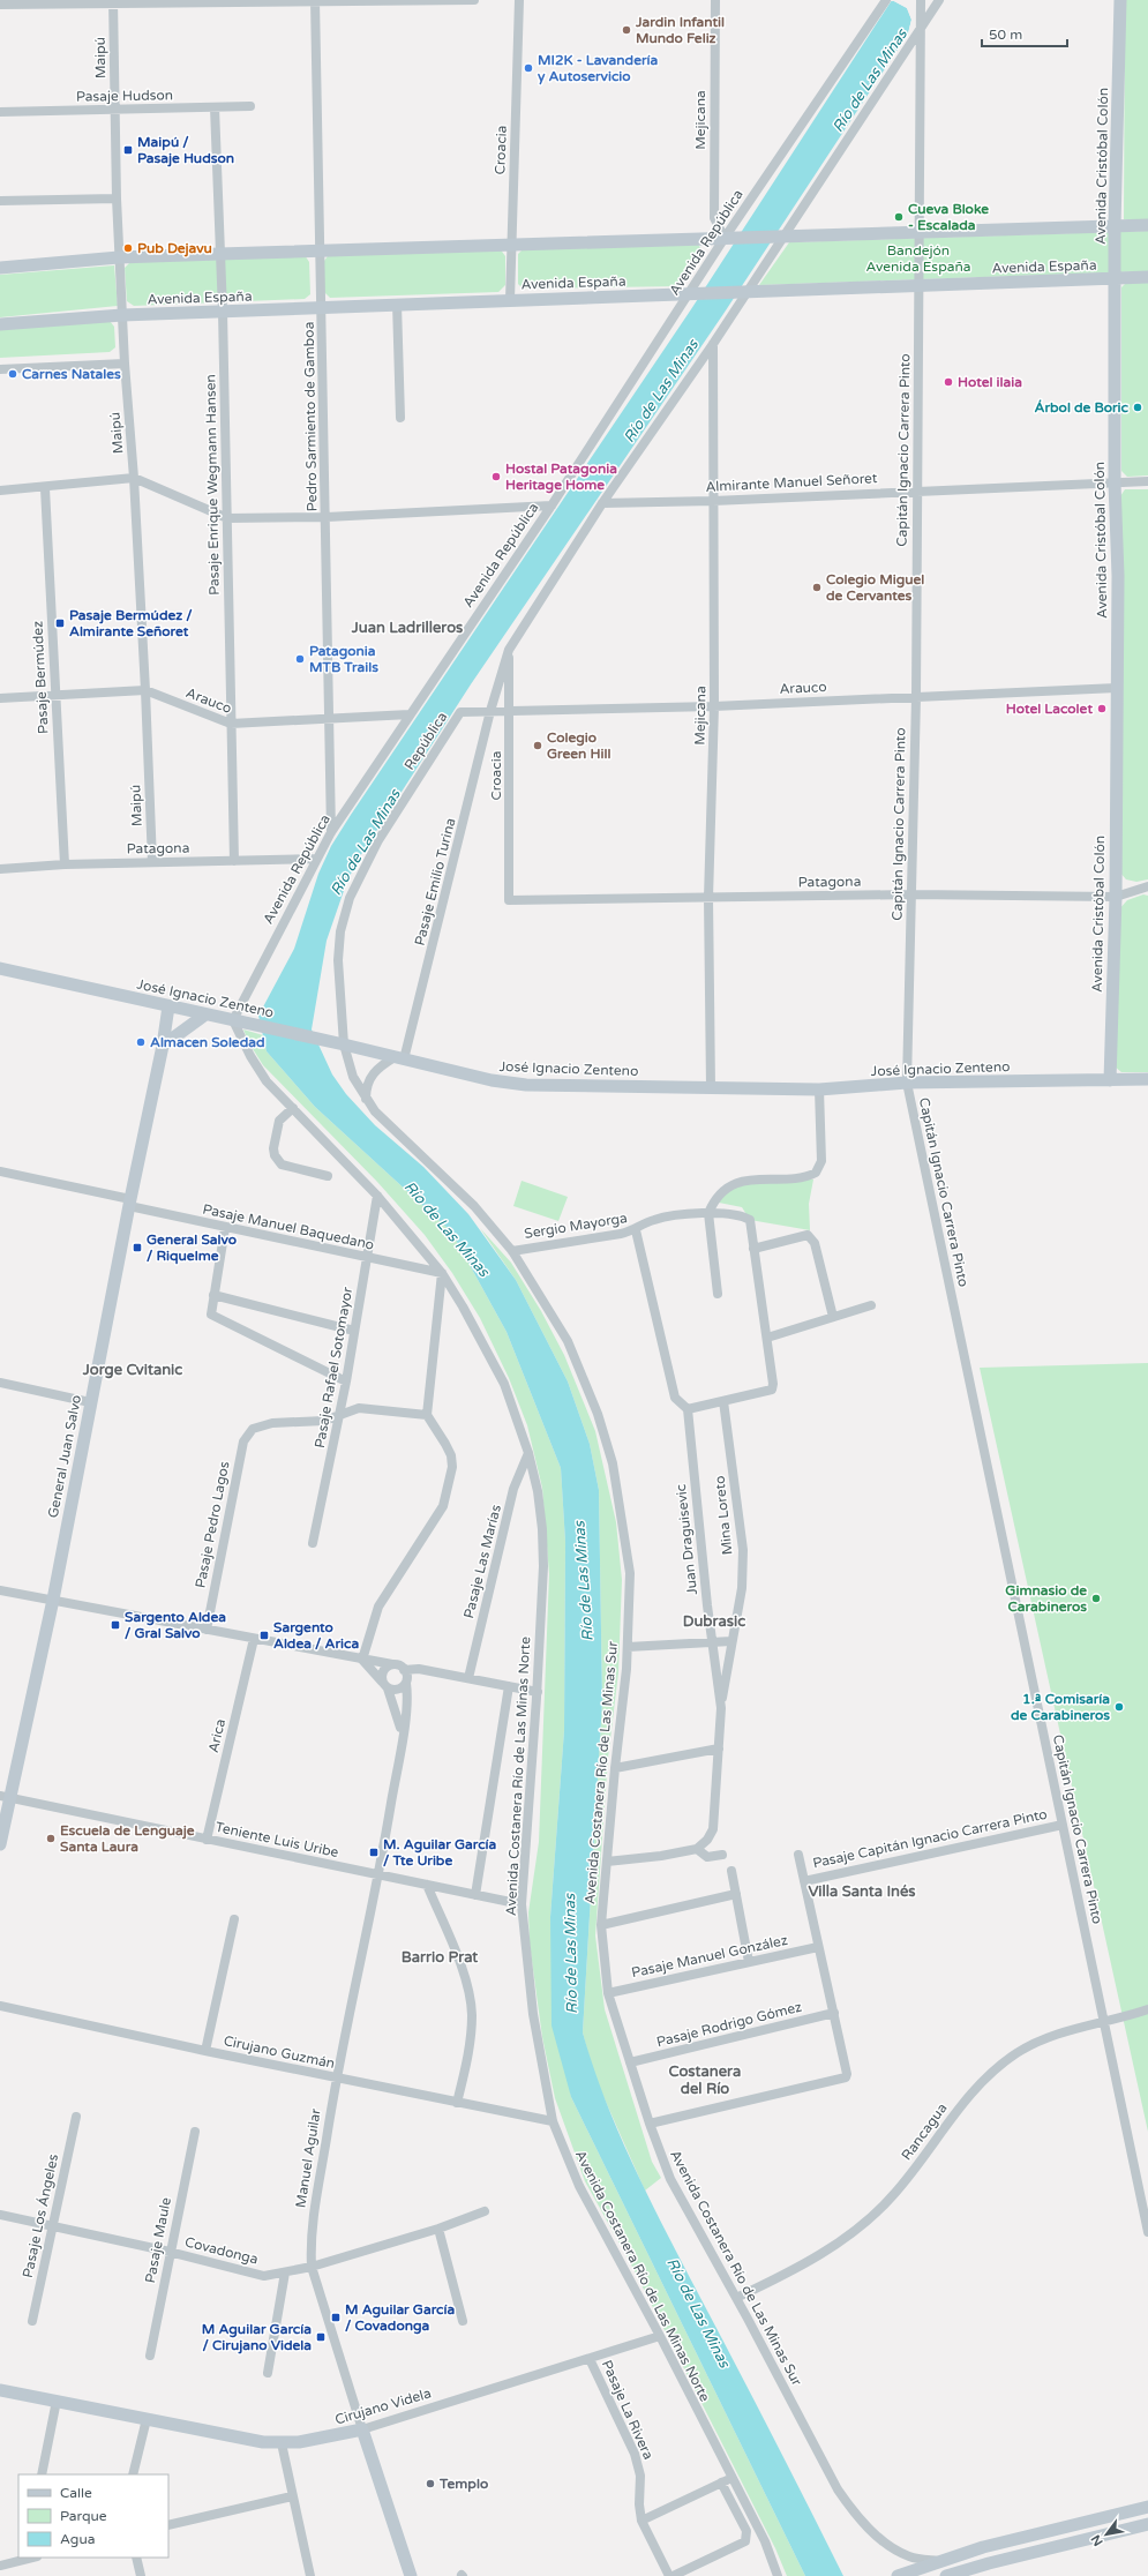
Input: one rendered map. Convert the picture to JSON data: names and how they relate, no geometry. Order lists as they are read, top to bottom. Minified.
{"streets":{"street":["Maipú","Pasaje Hudson","Mejicana","Croacia","Avenida Cristóbal Colón","Avenida República","Avenida España","Pedro Sarmiento de Gamboa","Capitán Ignacio Carrera Pinto","Almirante Manuel Señoret","Pasaje Enrique Wegmann Hansen","Pasaje Bermúdez","Arauco","República","Patagona","Pasaje Emilio Turina","José Ignacio Zenteno","Sergio Mayorga","Pasaje Manuel Baquedano","Pasaje Rafael Sotomayor","General Juan Salvo","Mina Loreto","Pasaje Pedro Lagos","Juan Draguisevic","Pasaje Las Marías","Arica","Avenida Costanera Río de Las Minas Sur","Avenida Costanera Río de Las Minas Norte","Pasaje Capitán Ignacio Carrera Pinto","Teniente Luis Uribe","Pasaje Manuel González","Pasaje Rodrigo Gómez","Cirujano Guzmán","Rancagua","Manuel Aguilar","Pasaje Los Ángeles","Pasaje Maule","Covadonga","Cirujano Videla","Pasaje La Rivera"]},"crossings":[["Maipú","Pasaje Hudson"],["Maipú","Avenida España"],["Maipú","Arauco"],["Maipú","Patagona"],["Pasaje Hudson","Pasaje Enrique Wegmann Hansen"],["Mejicana","Avenida República"],["Mejicana","Almirante Manuel Señoret"],["Mejicana","Arauco"],["Mejicana","Patagona"],["Mejicana","José Ignacio Zenteno"],["Croacia","Avenida España"],["Croacia","Arauco"],["Croacia","Patagona"],["Croacia","Pasaje Emilio Turina"],["Avenida Cristóbal Colón","Avenida España"],["Avenida Cristóbal Colón","Almirante Manuel Señoret"],["Avenida Cristóbal Colón","Arauco"],["Avenida Cristóbal Colón","Patagona"],["Avenida Cristóbal Colón","José Ignacio Zenteno"],["Avenida República","Avenida España"],["Avenida República","Pedro Sarmiento de Gamboa"],["Avenida República","Arauco"],["Avenida República","Patagona"],["Avenida República","José Ignacio Zenteno"],["Avenida República","Avenida Costanera Río de Las Minas Norte"],["Avenida España","Pedro Sarmiento de Gamboa"],["Avenida España","Capitán Ignacio Carrera Pinto"],["Avenida España","Pasaje Enrique Wegmann Hansen"],["Pedro Sarmiento de Gamboa","Arauco"],["Capitán Ignacio Carrera Pinto","Almirante Manuel Señoret"],["Capitán Ignacio Carrera Pinto","Arauco"],["Capitán Ignacio Carrera Pinto","Patagona"],["Capitán Ignacio Carrera Pinto","José Ignacio Zenteno"],["Capitán Ignacio Carrera Pinto","Pasaje Capitán Ignacio Carrera Pinto"],["Capitán Ignacio Carrera Pinto","Rancagua"],["Pasaje Enrique Wegmann Hansen","Arauco"],["Pasaje Enrique Wegmann Hansen","Patagona"],["Pasaje Bermúdez","Arauco"],["Pasaje Bermúdez","Patagona"],["Arauco","República"],["Arauco","Pasaje Emilio Turina"],["República","Pasaje Emilio Turina"],["República","José Ignacio Zenteno"],["República","Avenida Costanera Río de Las Minas Sur"],["Pasaje Emilio Turina","José Ignacio Zenteno"],["José Ignacio Zenteno","General Juan Salvo"],["José Ignacio Zenteno","Avenida Costanera Río de Las Minas Sur"],["José Ignacio Zenteno","Avenida Costanera Río de Las Minas Norte"],["Sergio Mayorga","Avenida Costanera Río de Las Minas Sur"],["Pasaje Manuel Baquedano","Pasaje Rafael Sotomayor"],["Pasaje Manuel Baquedano","General Juan Salvo"],["Pasaje Manuel Baquedano","Avenida Costanera Río de Las Minas Norte"],["Pasaje Rafael Sotomayor","Pasaje Pedro Lagos"],["Pasaje Rafael Sotomayor","Avenida Costanera Río de Las Minas Norte"],["General Juan Salvo","Teniente Luis Uribe"],["Mina Loreto","Juan Draguisevic"],["Pasaje Las Marías","Avenida Costanera Río de Las Minas Norte"],["Arica","Teniente Luis Uribe"],["Avenida Costanera Río de Las Minas Sur","Pasaje Manuel González"],["Avenida Costanera Río de Las Minas Sur","Pasaje Rodrigo Gómez"],["Avenida Costanera Río de Las Minas Sur","Rancagua"],["Avenida Costanera Río de Las Minas Norte","Teniente Luis Uribe"],["Avenida Costanera Río de Las Minas Norte","Cirujano Guzmán"],["Avenida Costanera Río de Las Minas Norte","Cirujano Videla"],["Teniente Luis Uribe","Manuel Aguilar"],["Cirujano Guzmán","Manuel Aguilar"],["Manuel Aguilar","Covadonga"],["Manuel Aguilar","Cirujano Videla"],["Pasaje Los Ángeles","Covadonga"],["Pasaje Maule","Covadonga"],["Cirujano Videla","Pasaje La Rivera"]],"districts":["Juan Ladrilleros","Jorge Cvitanic","Dubrasic","Villa Santa Inés","Barrio Prat","Costanera del Río"],"water":["Río de Las Minas"],"parks":["Bandejón Avenida España"],"places":{"other":["Jardin Infantil Mundo Feliz","MI2K - Lavandería y Autoservicio","Cueva Bloke - Escalada","Pub Dejavu","Carnes Natales","Hotel ilaia","Árbol de Boric","Hostal Patagonia Heritage Home","Colegio Miguel de Cervantes","Patagonia MTB Trails","Hotel Lacolet","Colegio Green Hill","Almacen Soledad","Gimnasio de Carabineros","1.ª Comisaría de Carabineros","Escuela de Lenguaje Santa Laura","Templo"],"transit":["Maipú / Pasaje Hudson","Pasaje Bermúdez / Almirante Señoret","General Salvo / Riquelme","Sargento Aldea / Gral Salvo","Sargento Aldea / Arica","M. Aguilar García / Tte Uribe","M Aguilar García / Covadonga","M Aguilar García / Cirujano Videla"]},"legend":["Calle","Parque","Agua"],"scale_bar":"50 m","north":"bottom left"}
